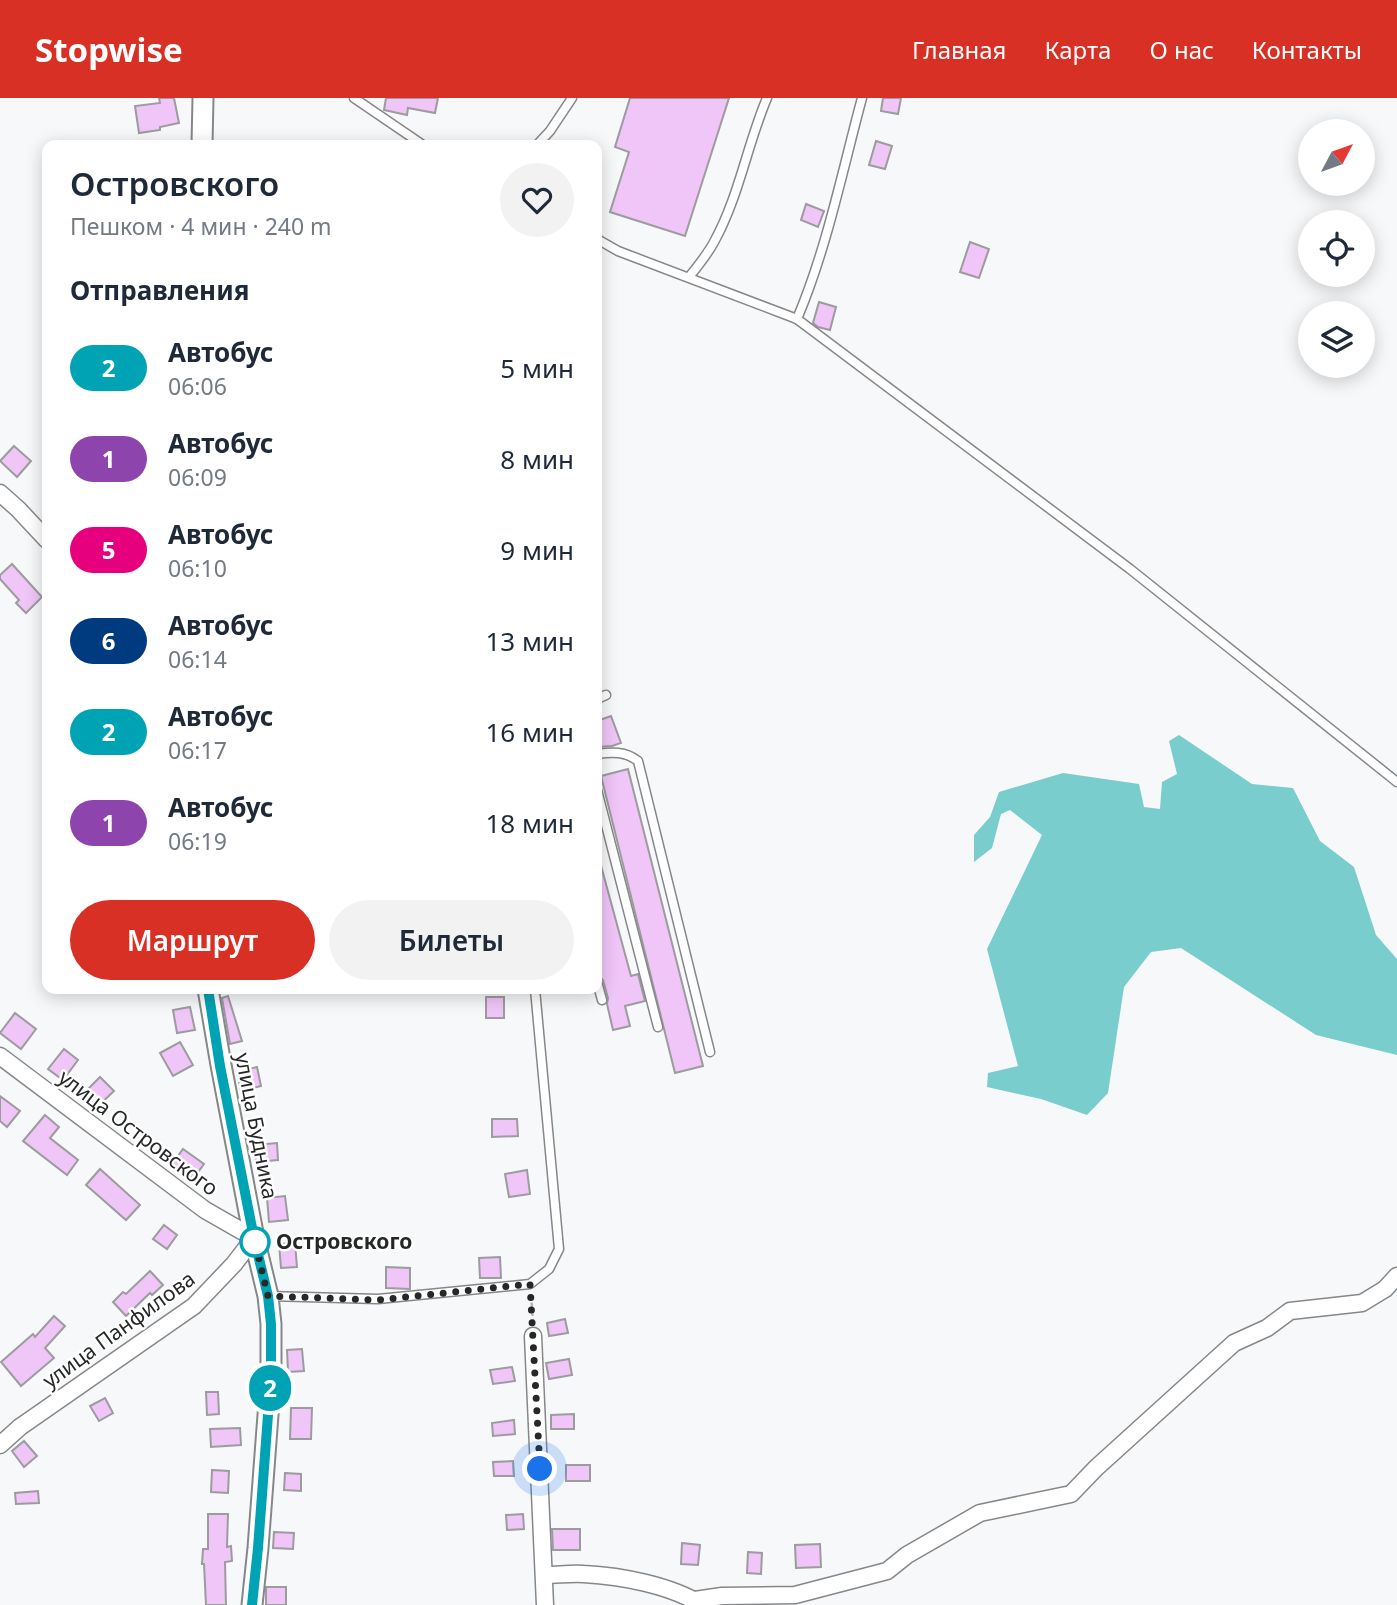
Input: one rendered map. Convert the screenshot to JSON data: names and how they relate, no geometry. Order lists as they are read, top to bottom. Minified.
{"streets":{"street":["улица Будника","улица Островского","улица Панфилова"]},"crossings":[["улица Будника","улица Островского"],["улица Будника","улица Панфилова"],["улица Островского","улица Панфилова"]],"places":["Островского"],"lines":["bus line 2"],"north":"top right","page":{"header":"Stopwise","nav":["Главная","Карта","О нас","Контакты"],"on_map":"2","heading":[["Островского","Пешком · 4 мин · 240 m"],"Отправления"],"list":[{"mark":"2","name":"Автобус","note":"06:06","value":"5 мин"},{"mark":"1","name":"Автобус","note":"06:09","value":"8 мин"},{"mark":"5","name":"Автобус","note":"06:10","value":"9 мин"},{"mark":"6","name":"Автобус","note":"06:14","value":"13 мин"},{"mark":"2","name":"Автобус","note":"06:17","value":"16 мин"},{"mark":"1","name":"Автобус","note":"06:19","value":"18 мин"}],"buttons":["Маршрут","Билеты"]}}
